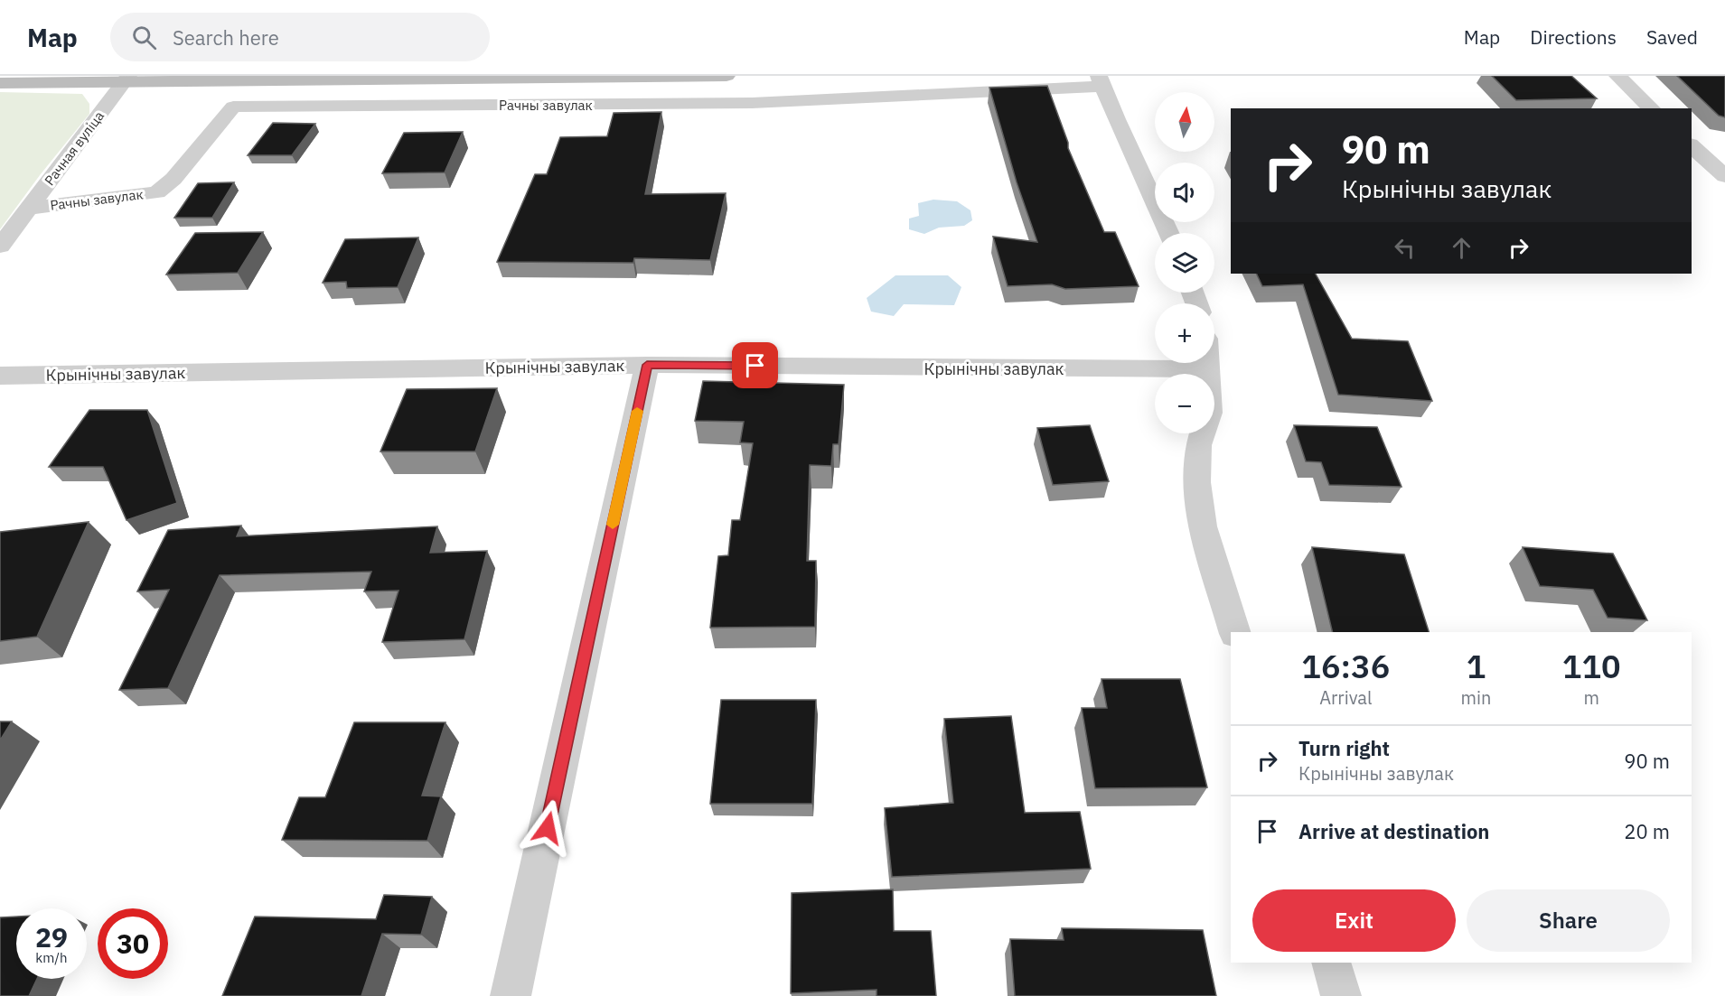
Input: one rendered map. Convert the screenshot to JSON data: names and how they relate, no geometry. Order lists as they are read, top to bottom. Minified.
{"streets":{"street":["Рачны завулак","Рачная вуліца","Крынічны завулак"]},"crossings":[["Рачны завулак","Рачная вуліца"]],"north":"top","page":{"header":"Map","search":"Search here","nav":["Map","Directions","Saved"],"map_buttons":["+","−"],"turn":["90 m","Крынічны завулак"],"eta":["16:36","Arrival","1","min","110","m"],"list":[{"name":"Turn right","note":"Крынічны завулак","value":"90 m"},{"name":"Arrive at destination","value":"20 m"}],"buttons":["Exit","Share"],"speed":"29 km/h","limit":"30"}}
